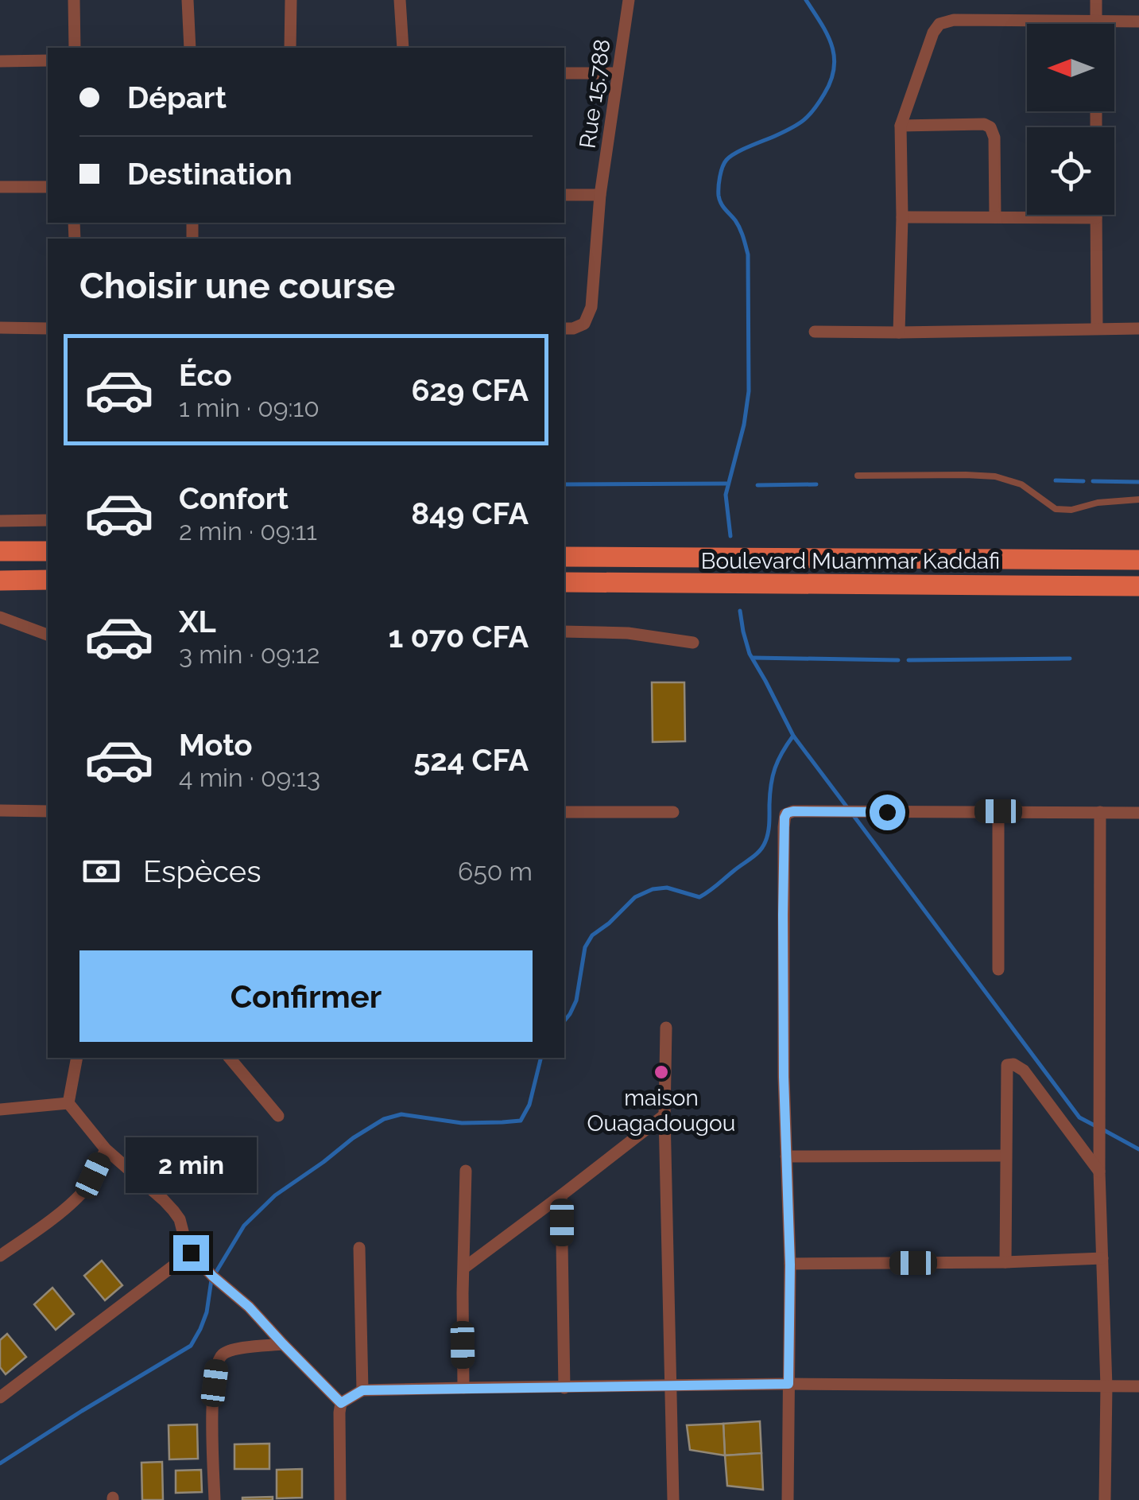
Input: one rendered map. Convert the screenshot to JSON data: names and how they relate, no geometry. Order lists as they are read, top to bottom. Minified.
{"streets":{"main road":["Boulevard Muammar Kaddafi"],"street":["Rue 15.788"]},"places":["maison Ouagadougou"],"north":"left","page":{"banner":["Départ","Destination"],"heading":"Choisir une course","list":[{"name":"Éco","note":"1 min · 09:10","value":"629 CFA"},{"name":"Confort","note":"2 min · 09:11","value":"849 CFA"},{"name":"XL","note":"3 min · 09:12","value":"1 070 CFA"},{"name":"Moto","note":"4 min · 09:13","value":"524 CFA"}],"pay":["Espèces","650 m"],"buttons":"Confirmer","bubble":"2 min"}}
